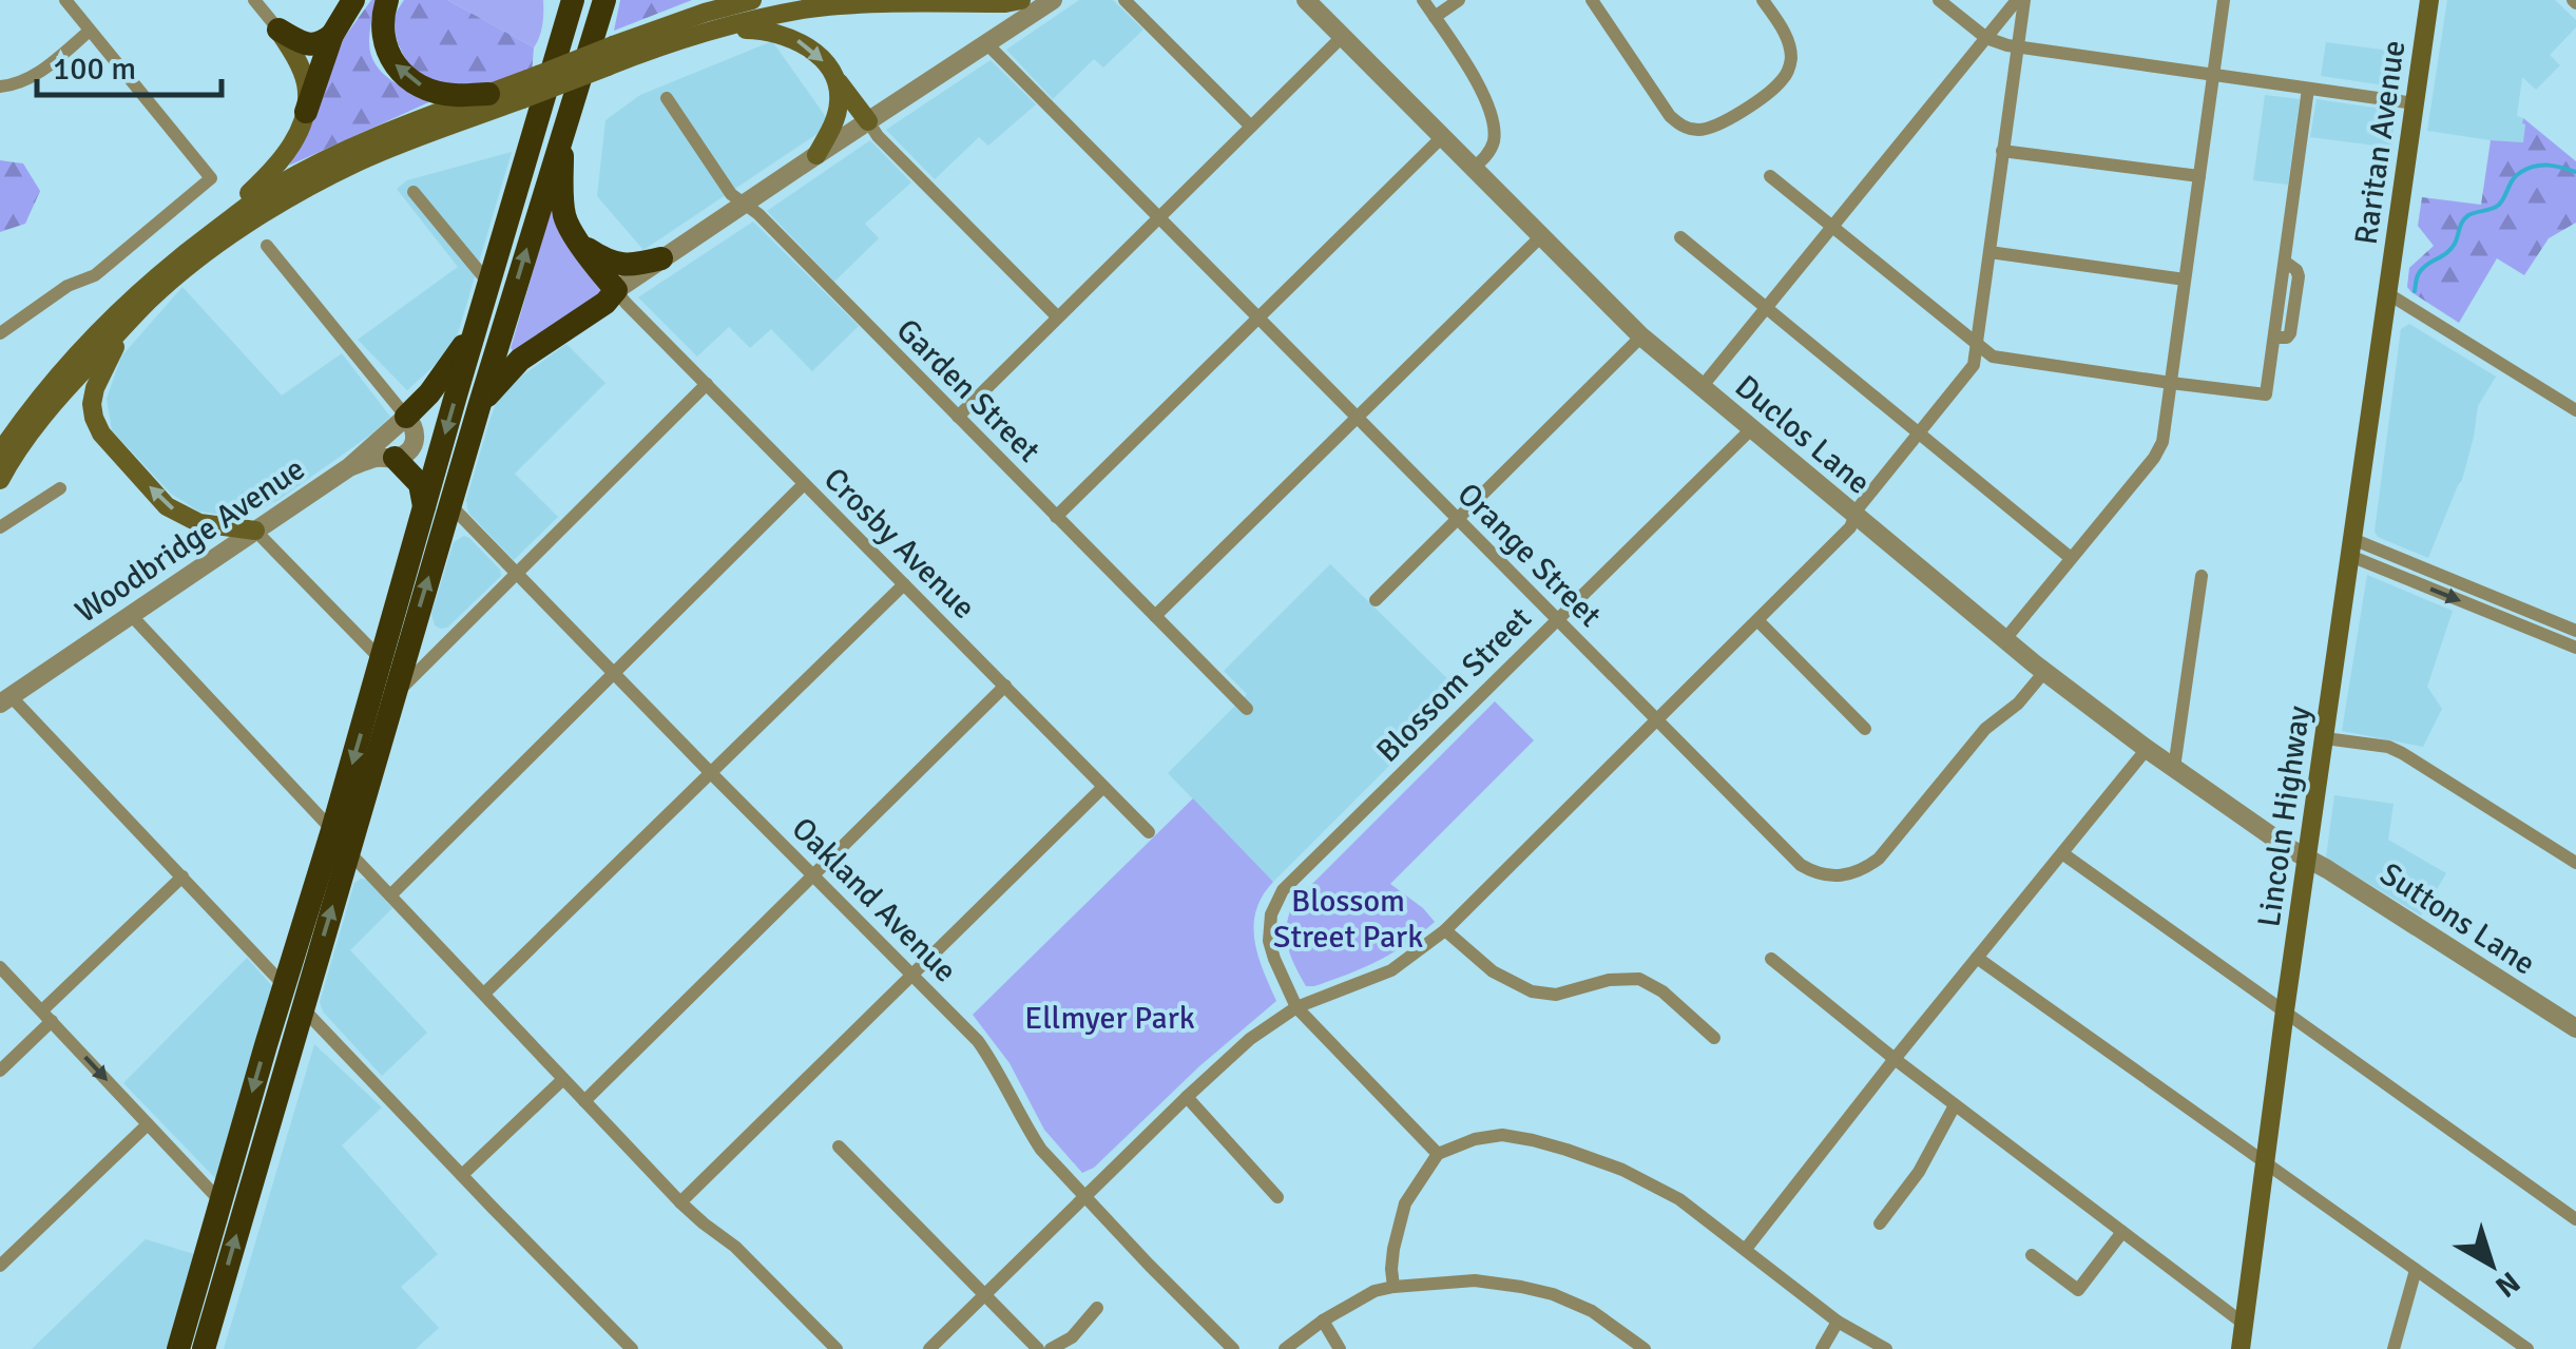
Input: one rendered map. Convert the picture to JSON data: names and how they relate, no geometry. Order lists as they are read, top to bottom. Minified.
{"streets":{"main road":["Raritan Avenue","Lincoln Highway"],"street":["Garden Street","Duclos Lane","Woodbridge Avenue","Crosby Avenue","Orange Street","Blossom Street","Oakland Avenue","Suttons Lane"]},"crossings":[["Raritan Avenue","Lincoln Highway"],["Duclos Lane","Orange Street"],["Duclos Lane","Blossom Street"],["Duclos Lane","Lincoln Highway"],["Duclos Lane","Suttons Lane"],["Orange Street","Blossom Street"],["Lincoln Highway","Suttons Lane"]],"parks":["Blossom Street Park","Ellmyer Park"],"scale_bar":"100 m","north":"bottom right"}
